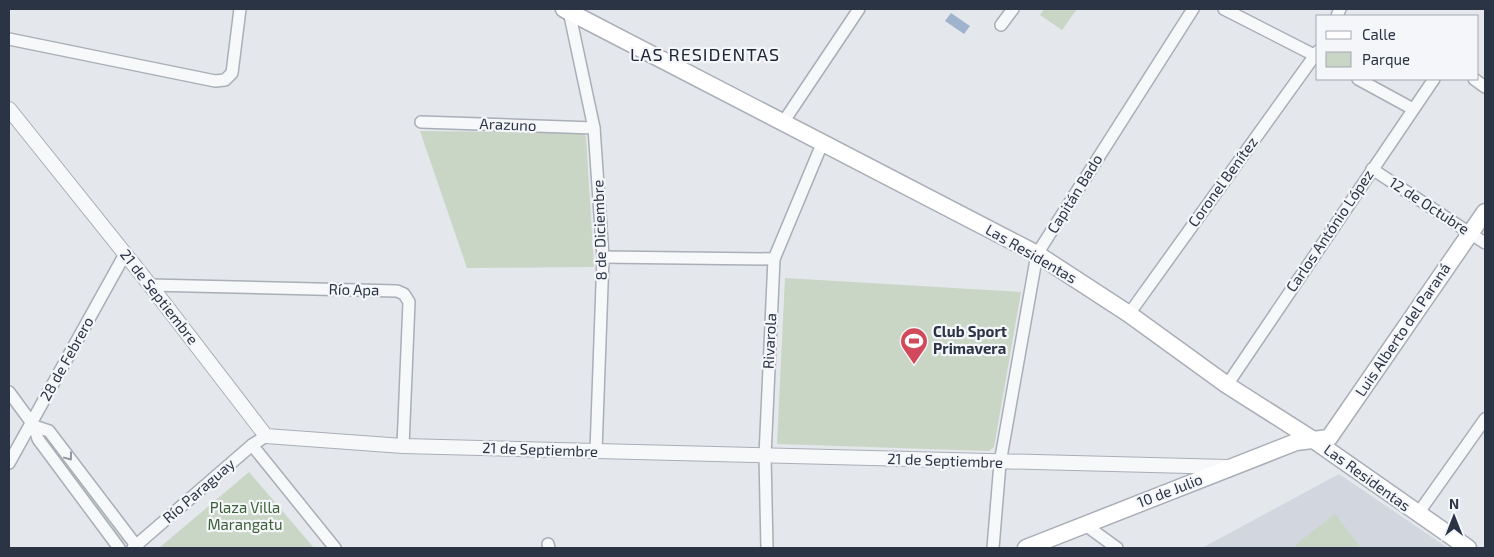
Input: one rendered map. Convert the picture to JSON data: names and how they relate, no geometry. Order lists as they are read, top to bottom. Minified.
{"streets":{"main road":["Las Residentas","Luis Alberto del Paraná","10 de Julio"],"street":["Arazuno","Coronel Benítez","Capitán Bado","12 de Octubre","8 de Diciembre","Carlos António López","Río Apa","21 de Septiembre","Rivarola","28 de Febrero","Río Paraguay"]},"crossings":[["Arazuno","8 de Diciembre"],["Coronel Benítez","Las Residentas"],["Capitán Bado","Las Residentas"],["Capitán Bado","21 de Septiembre"],["12 de Octubre","Carlos António López"],["12 de Octubre","Luis Alberto del Paraná"],["8 de Diciembre","Las Residentas"],["8 de Diciembre","21 de Septiembre"],["Carlos António López","Las Residentas"],["Las Residentas","Luis Alberto del Paraná"],["Las Residentas","Rivarola"],["Las Residentas","10 de Julio"],["Río Apa","21 de Septiembre"],["21 de Septiembre","Rivarola"],["21 de Septiembre","28 de Febrero"],["21 de Septiembre","Río Paraguay"],["21 de Septiembre","10 de Julio"],["Luis Alberto del Paraná","10 de Julio"]],"districts":["LAS RESIDENTAS"],"parks":["Plaza Villa Marangatu"],"places":{"sports":["Club Sport Primavera"]},"legend":["Calle","Parque"],"north":"top"}
